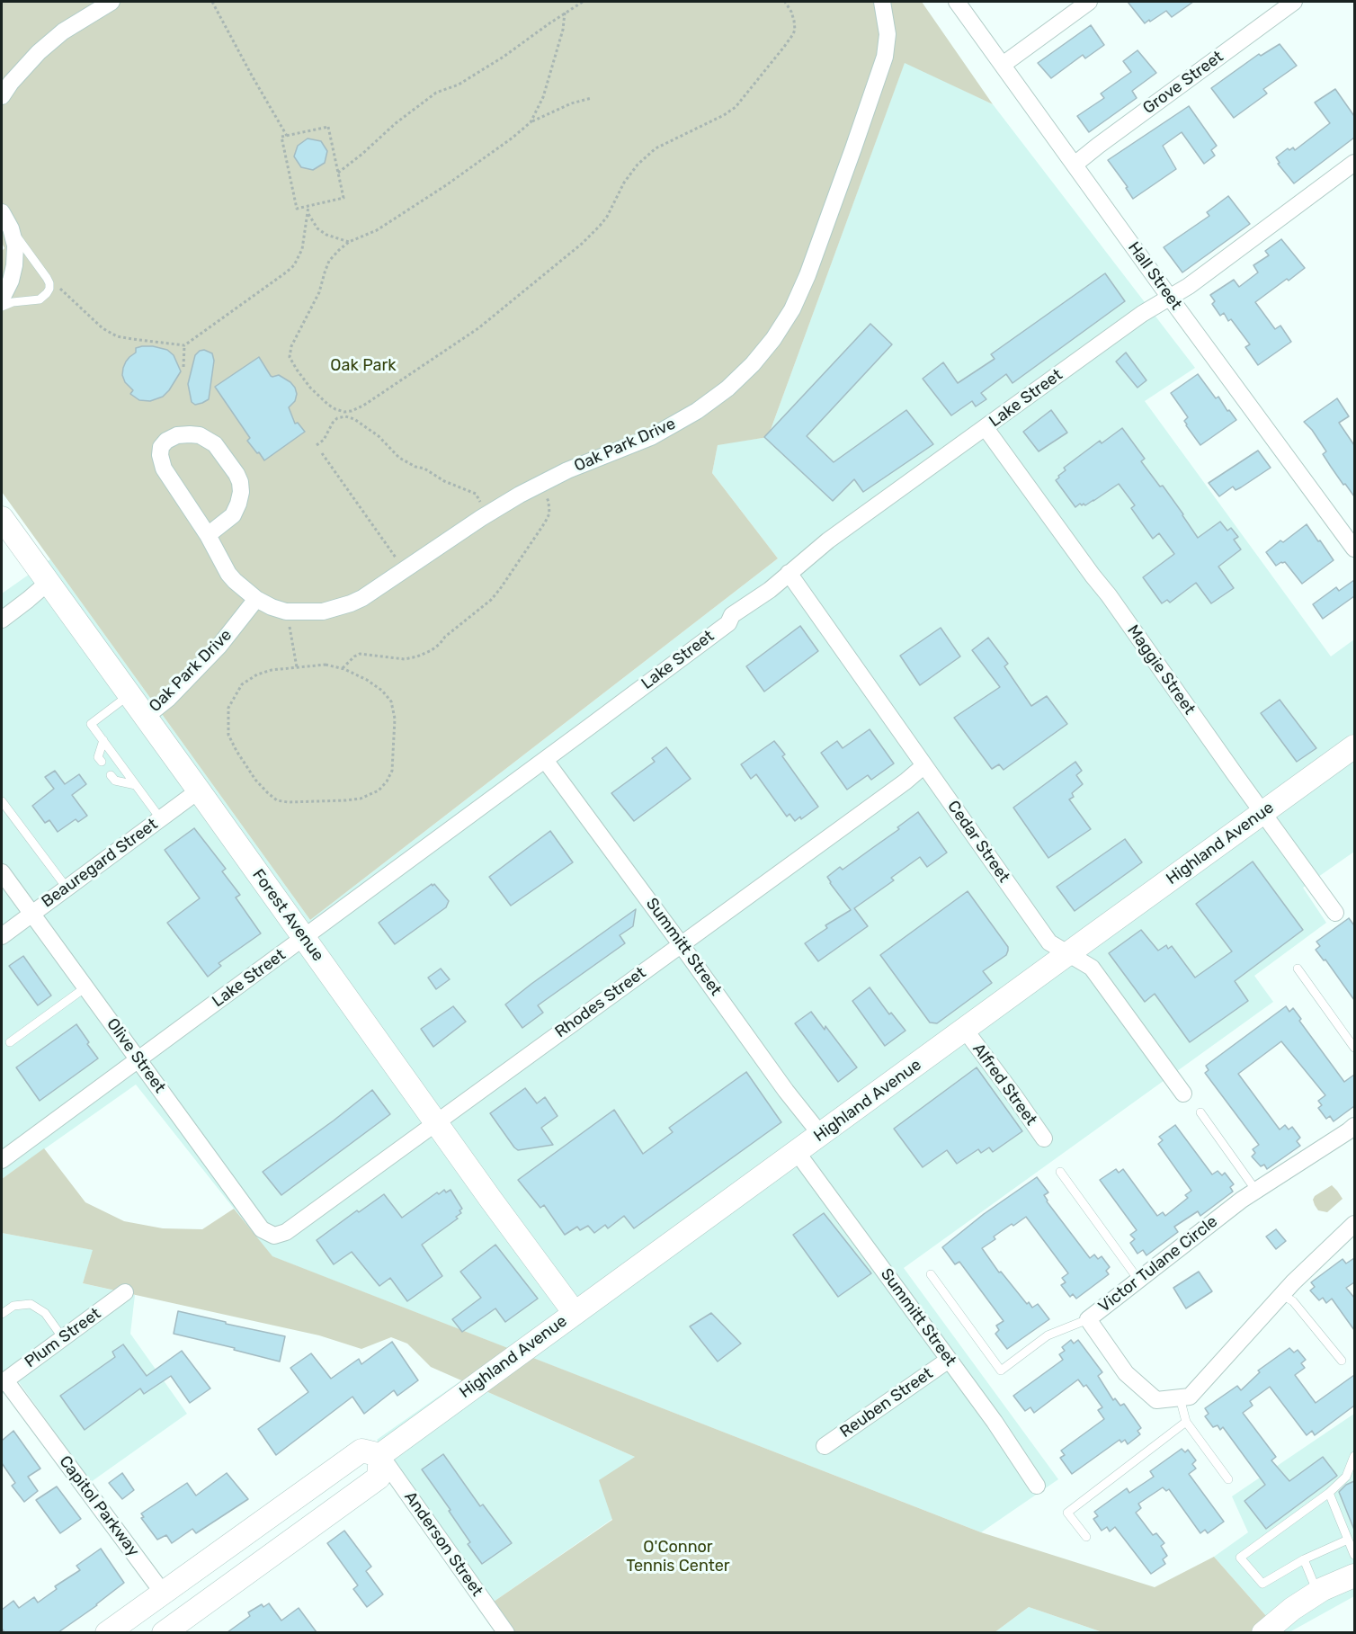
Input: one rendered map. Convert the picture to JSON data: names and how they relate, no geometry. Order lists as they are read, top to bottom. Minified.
{"streets":{"main road":["Highland Avenue","Forest Avenue","Capitol Parkway"],"street":["Grove Street","Hall Street","Lake Street","Oak Park Drive","Maggie Street","Cedar Street","Beauregard Street","Summitt Street","Rhodes Street","Olive Street","Alfred Street","Victor Tulane Circle","Plum Street","Reuben Street","Anderson Street"]},"crossings":[["Grove Street","Hall Street"],["Hall Street","Lake Street"],["Lake Street","Maggie Street"],["Lake Street","Cedar Street"],["Lake Street","Forest Avenue"],["Lake Street","Summitt Street"],["Lake Street","Olive Street"],["Oak Park Drive","Forest Avenue"],["Maggie Street","Highland Avenue"],["Cedar Street","Highland Avenue"],["Cedar Street","Rhodes Street"],["Highland Avenue","Forest Avenue"],["Highland Avenue","Summitt Street"],["Highland Avenue","Alfred Street"],["Highland Avenue","Anderson Street"],["Beauregard Street","Forest Avenue"],["Beauregard Street","Olive Street"],["Forest Avenue","Rhodes Street"],["Summitt Street","Rhodes Street"],["Summitt Street","Reuben Street"],["Rhodes Street","Olive Street"],["Plum Street","Capitol Parkway"]],"parks":["Oak Park","O'Connor Tennis Center"]}
